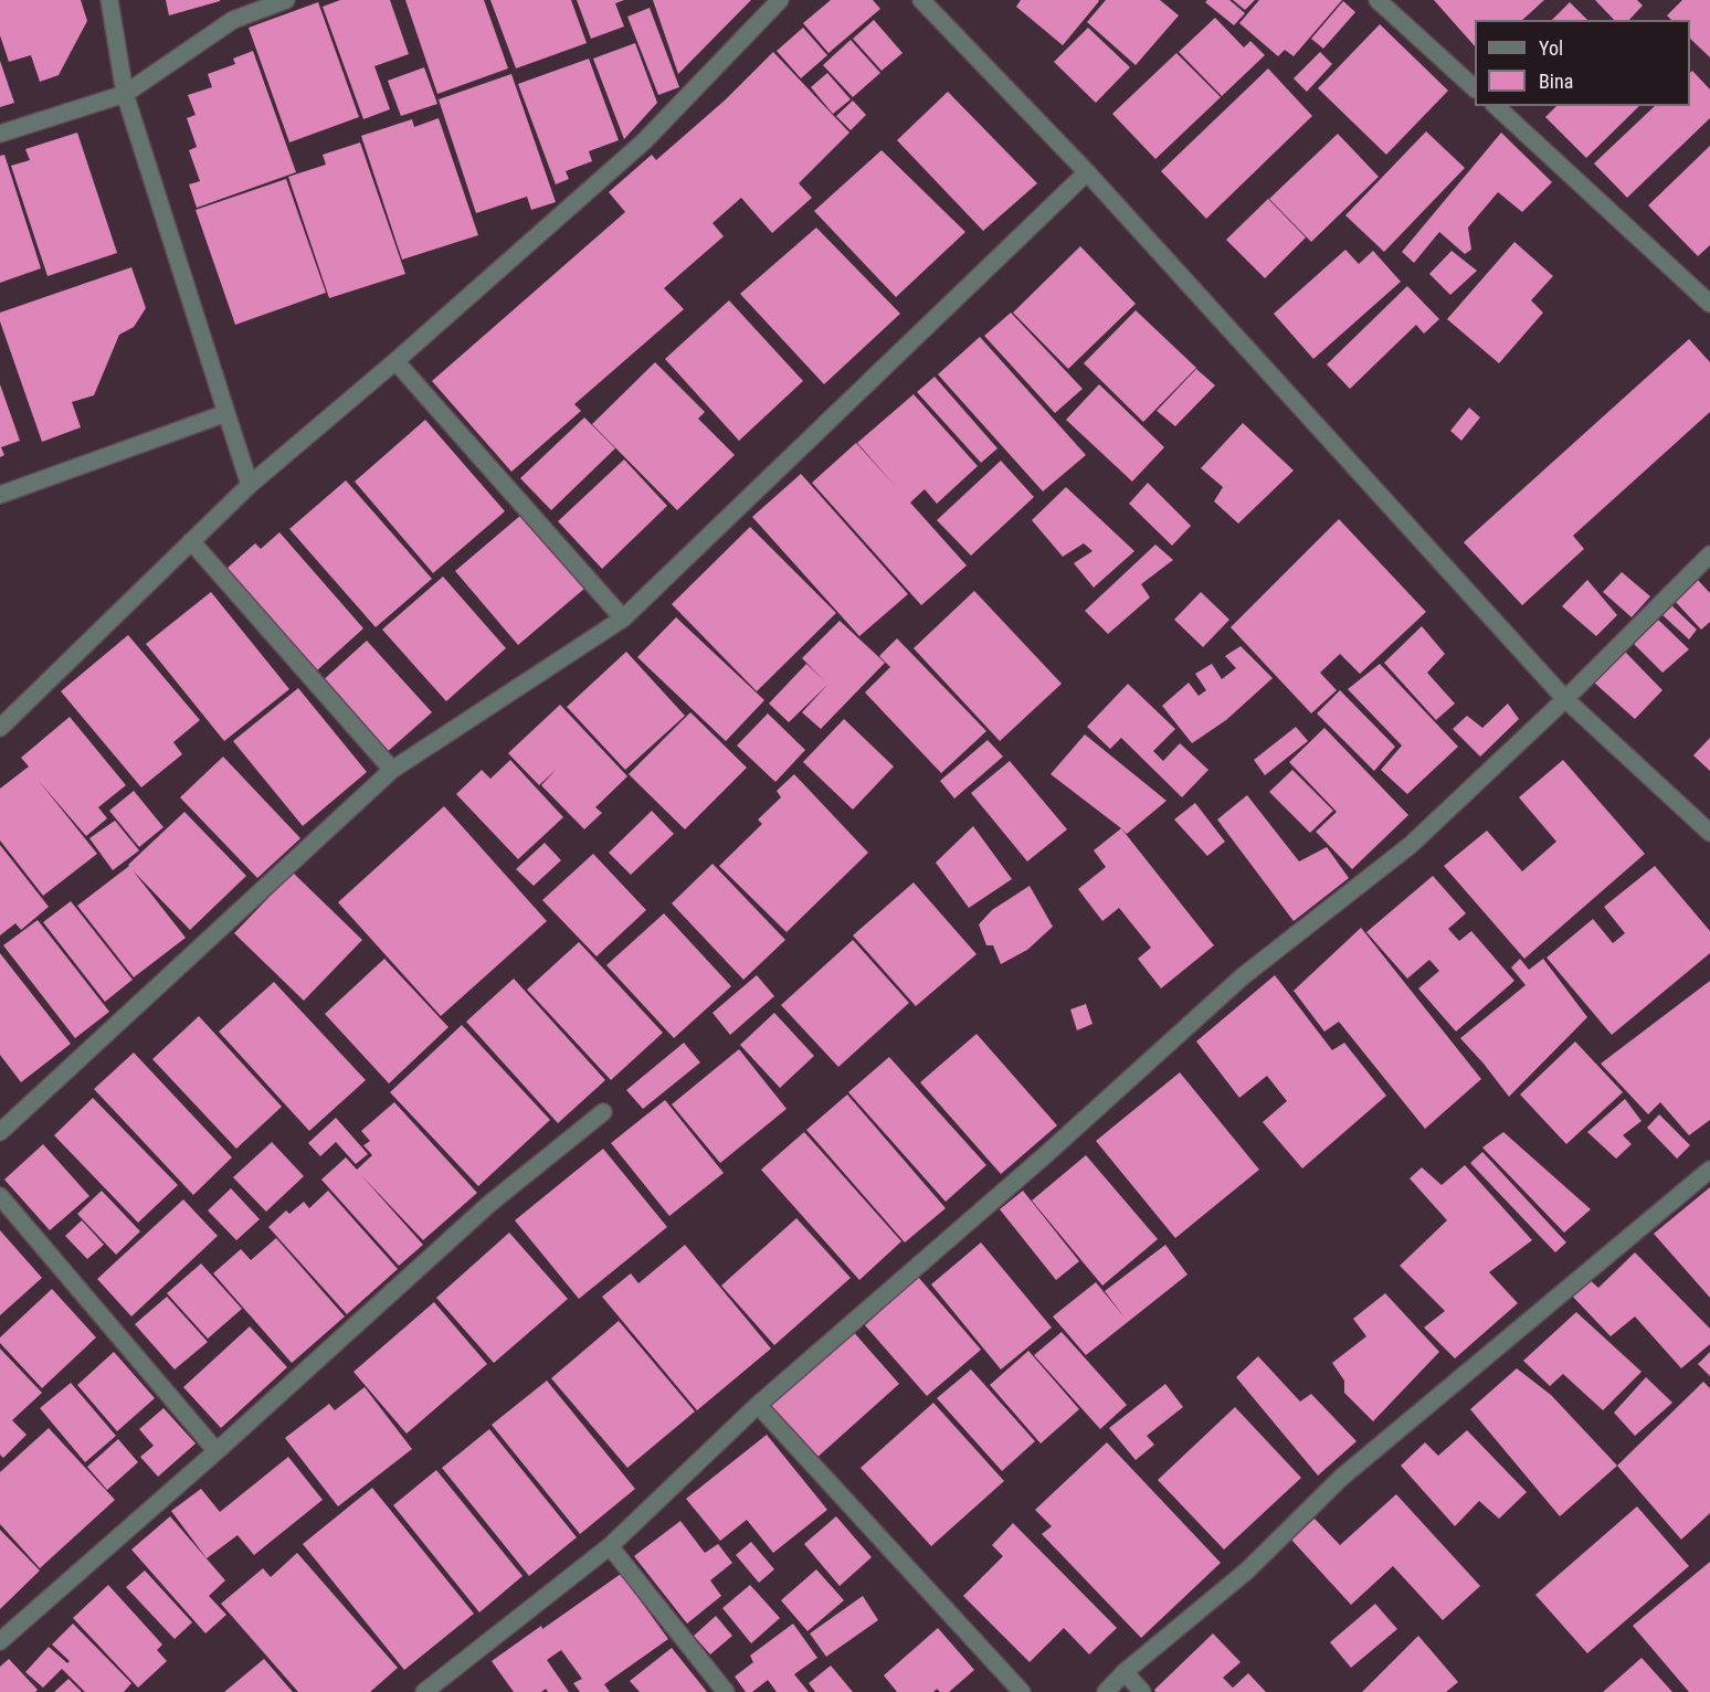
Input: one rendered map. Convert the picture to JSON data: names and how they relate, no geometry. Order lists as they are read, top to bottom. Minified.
{"legend":["Yol","Bina"]}
